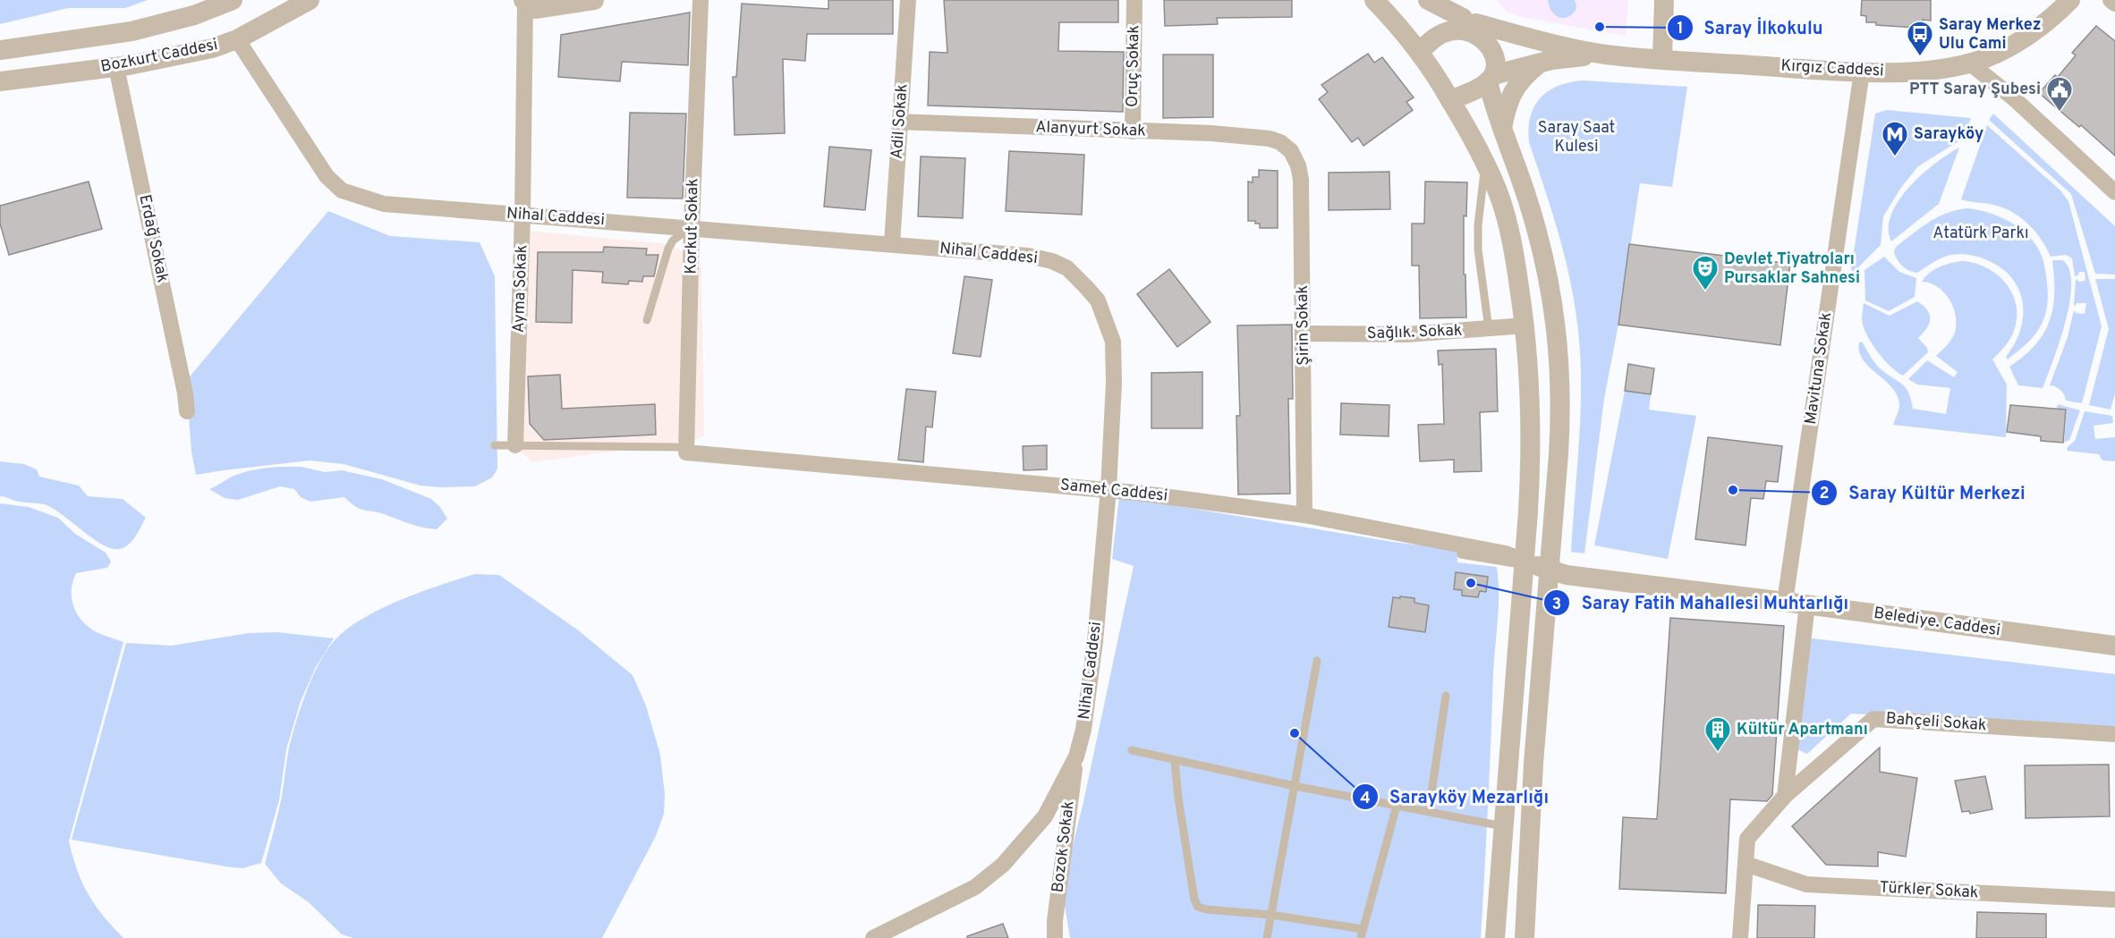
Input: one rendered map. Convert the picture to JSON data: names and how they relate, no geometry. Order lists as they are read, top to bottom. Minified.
{"streets":{"street":["Bozkurt Caddesi","Oruç Sokak","Kırgız Caddesi","Adil Sokak","Alanyurt Sokak","Nihal Caddesi","Korkut Sokak","Erdağ Sokak","Ayma Sokak","Şirin Sokak","Sağlık. Sokak","Mavituna Sokak","Samet Caddesi","Belediye. Caddesi","Bahçeli Sokak","Bozok Sokak","Türkler Sokak"]},"crossings":[["Bozkurt Caddesi","Nihal Caddesi"],["Bozkurt Caddesi","Erdağ Sokak"],["Oruç Sokak","Alanyurt Sokak"],["Kırgız Caddesi","Mavituna Sokak"],["Adil Sokak","Alanyurt Sokak"],["Adil Sokak","Nihal Caddesi"],["Alanyurt Sokak","Şirin Sokak"],["Nihal Caddesi","Korkut Sokak"],["Nihal Caddesi","Ayma Sokak"],["Nihal Caddesi","Samet Caddesi"],["Nihal Caddesi","Bozok Sokak"],["Korkut Sokak","Samet Caddesi"],["Şirin Sokak","Sağlık. Sokak"],["Şirin Sokak","Samet Caddesi"],["Mavituna Sokak","Belediye. Caddesi"],["Samet Caddesi","Belediye. Caddesi"],["Bahçeli Sokak","Türkler Sokak"]],"parks":["Saray Saat Kulesi","Atatürk Parkı"],"places":{"other":["Saray İlkokulu","Saray Kültür Merkezi","Saray Fatih Mahallesi Muhtarlığı","Sarayköy Mezarlığı"],"bus stop":["Saray Merkez Ulu Cami"],"public building":["PTT Saray Şubesi"],"metro station":["Sarayköy"],"theatre":["Devlet Tiyatroları Pursaklar Sahnesi"],"building":["Kültür Apartmanı"]}}
